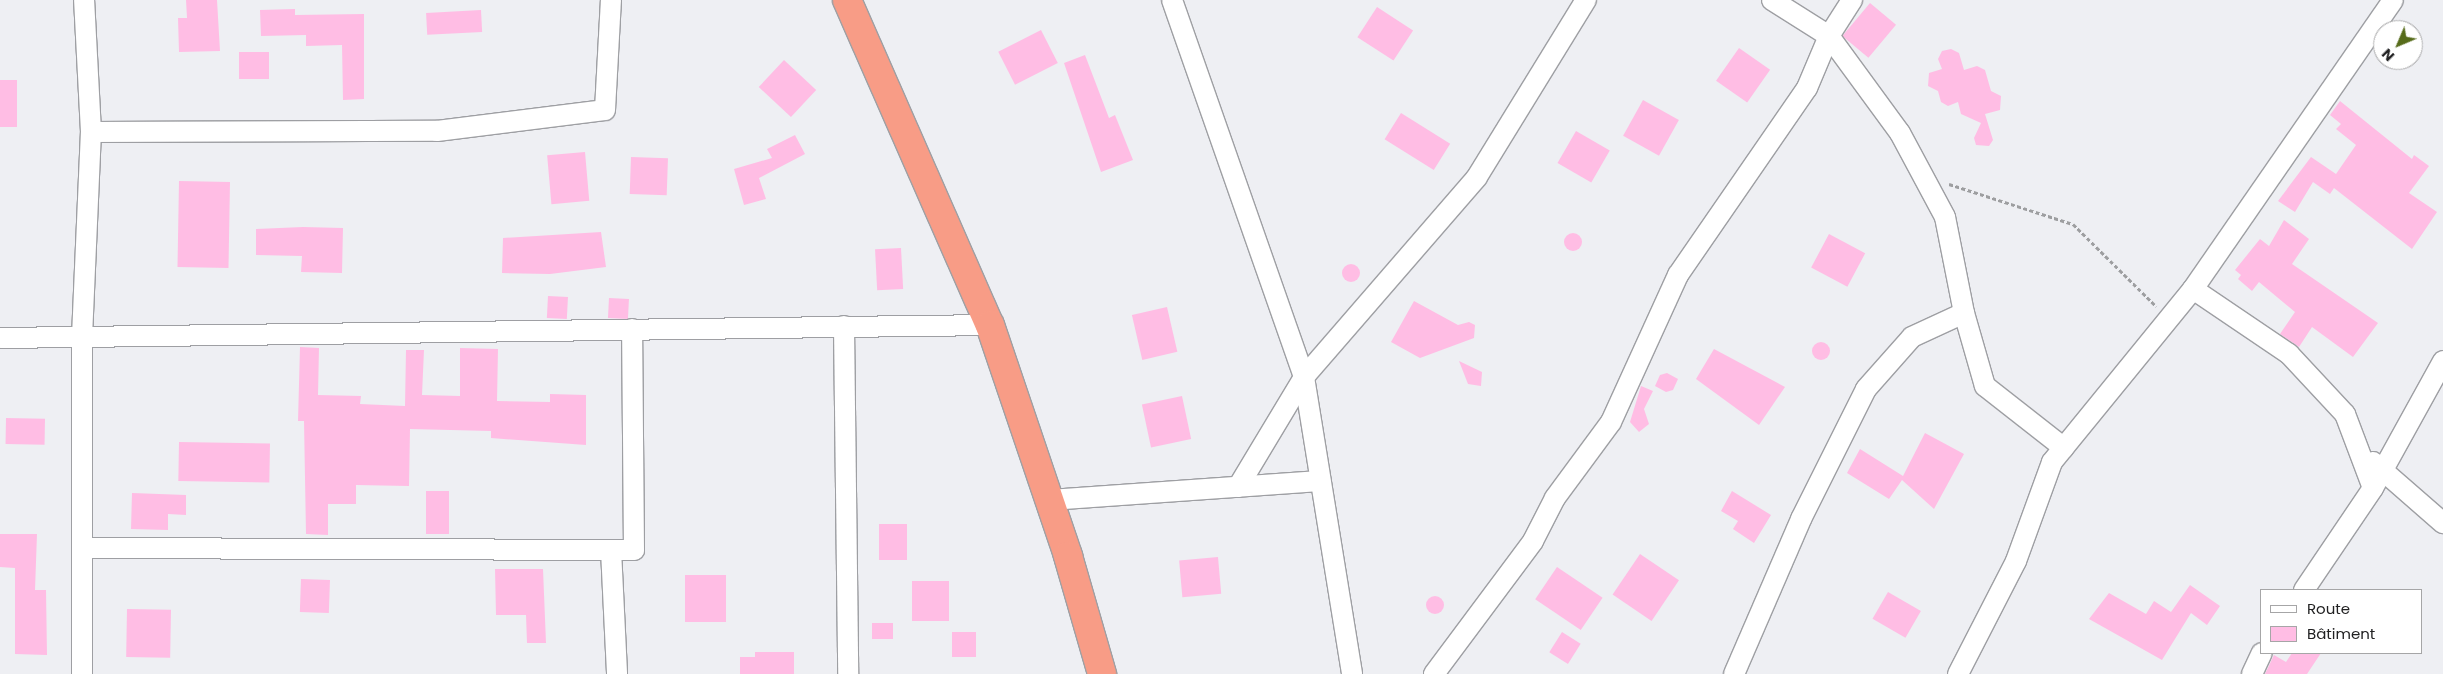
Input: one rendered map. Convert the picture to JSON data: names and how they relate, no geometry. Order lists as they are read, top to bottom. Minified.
{"legend":["Route","Bâtiment"],"north":"bottom left"}
